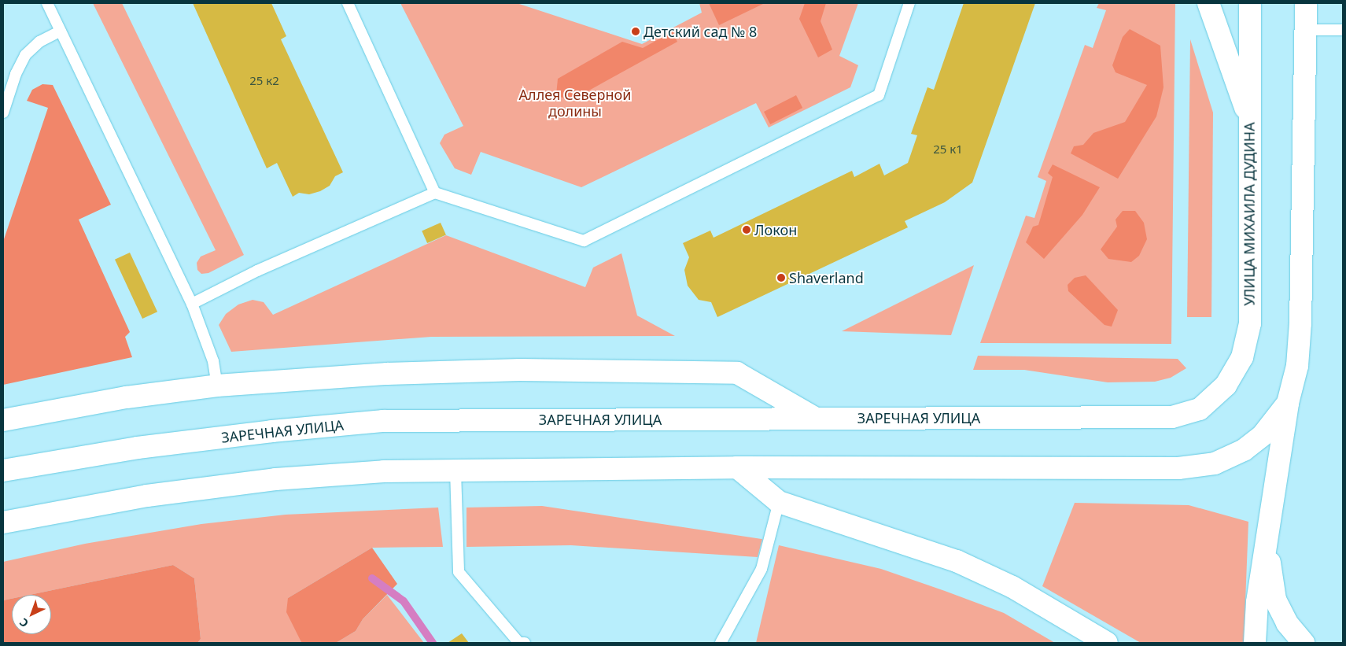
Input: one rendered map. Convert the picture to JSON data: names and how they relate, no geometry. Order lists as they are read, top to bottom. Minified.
{"streets":{"street":["УЛИЦА МИХАИЛА ДУДИНА","ЗАРЕЧНАЯ УЛИЦА"]},"crossings":[["УЛИЦА МИХАИЛА ДУДИНА","ЗАРЕЧНАЯ УЛИЦА"]],"parks":["Аллея Северной долины"],"places":["Детский сад № 8","Локон","Shaverland"],"house_numbers":["25 к2","25 к1"],"north":"bottom left"}
